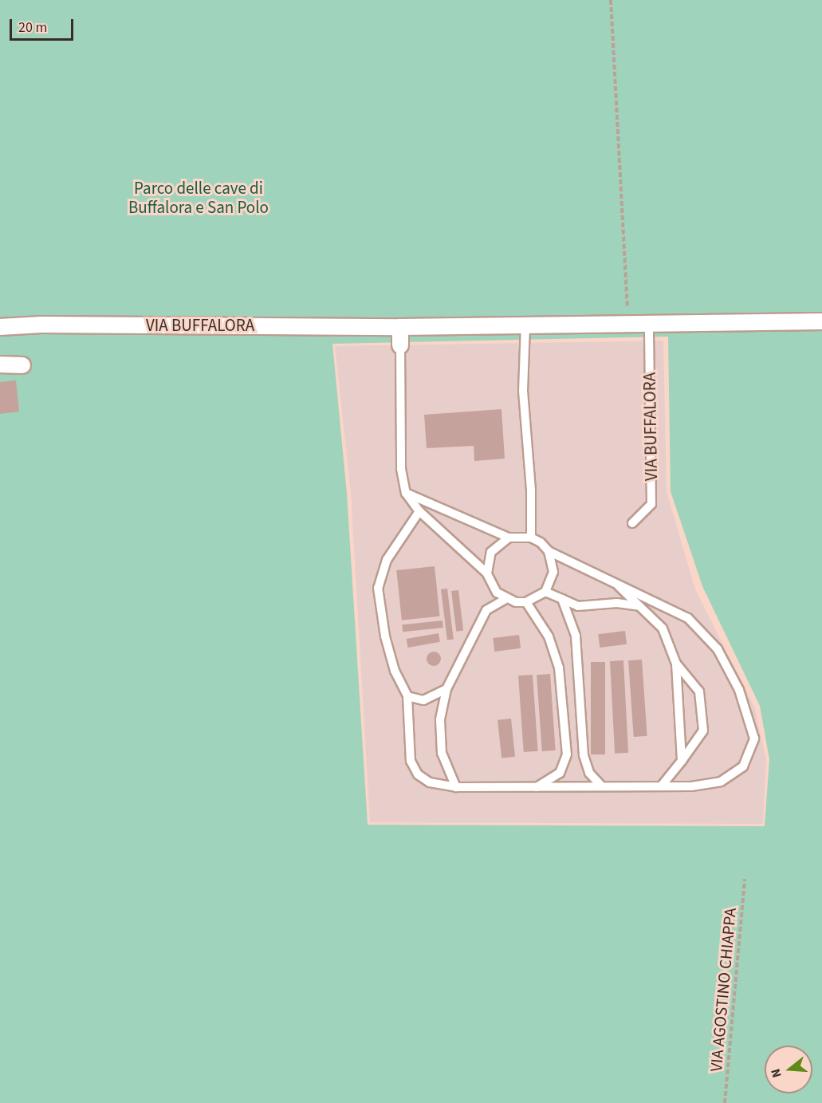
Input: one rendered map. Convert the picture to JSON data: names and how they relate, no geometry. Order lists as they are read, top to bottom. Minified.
{"streets":{"street":["VIA BUFFALORA"],"path":["VIA AGOSTINO CHIAPPA"]},"parks":["Parco delle cave di Buffalora e San Polo"],"scale_bar":"20 m","north":"left"}
